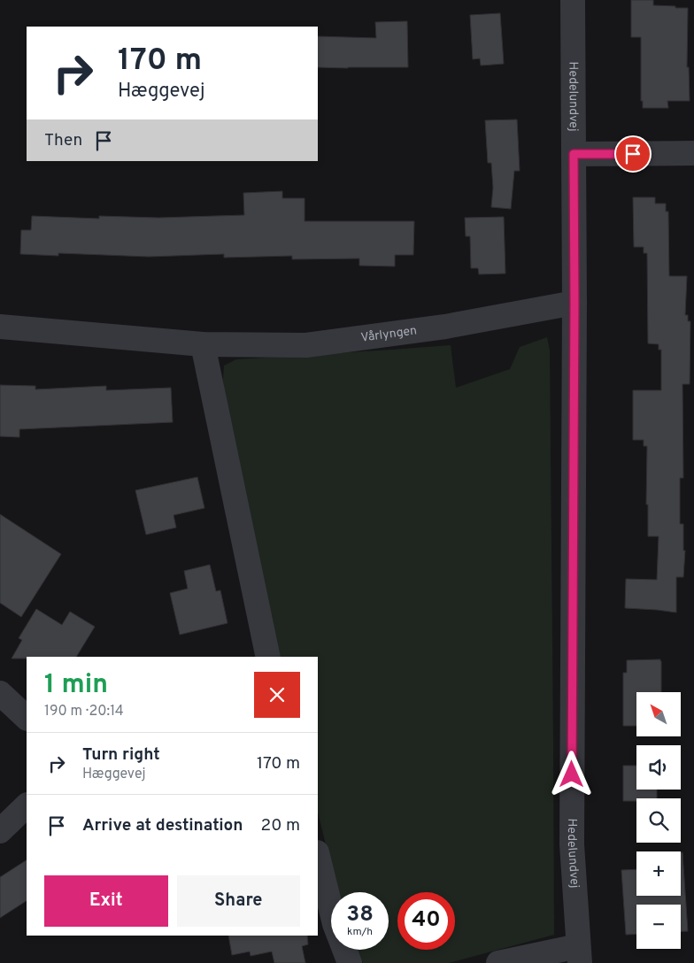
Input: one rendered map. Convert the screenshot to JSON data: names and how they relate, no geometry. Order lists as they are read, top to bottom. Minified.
{"streets":{"street":["Hedelundvej","Vårlyngen"]},"crossings":[["Hedelundvej","Vårlyngen"]],"north":"top left","page":{"turn":["170 m","Hæggevej"],"then":"Then","heading":["1 min","190 m · 20:14"],"map_buttons":["+","−"],"list":[{"name":"Turn right","note":"Hæggevej","value":"170 m"},{"name":"Arrive at destination","value":"20 m"}],"buttons":["Exit","Share"],"speed":"38 km/h","limit":"40"}}
